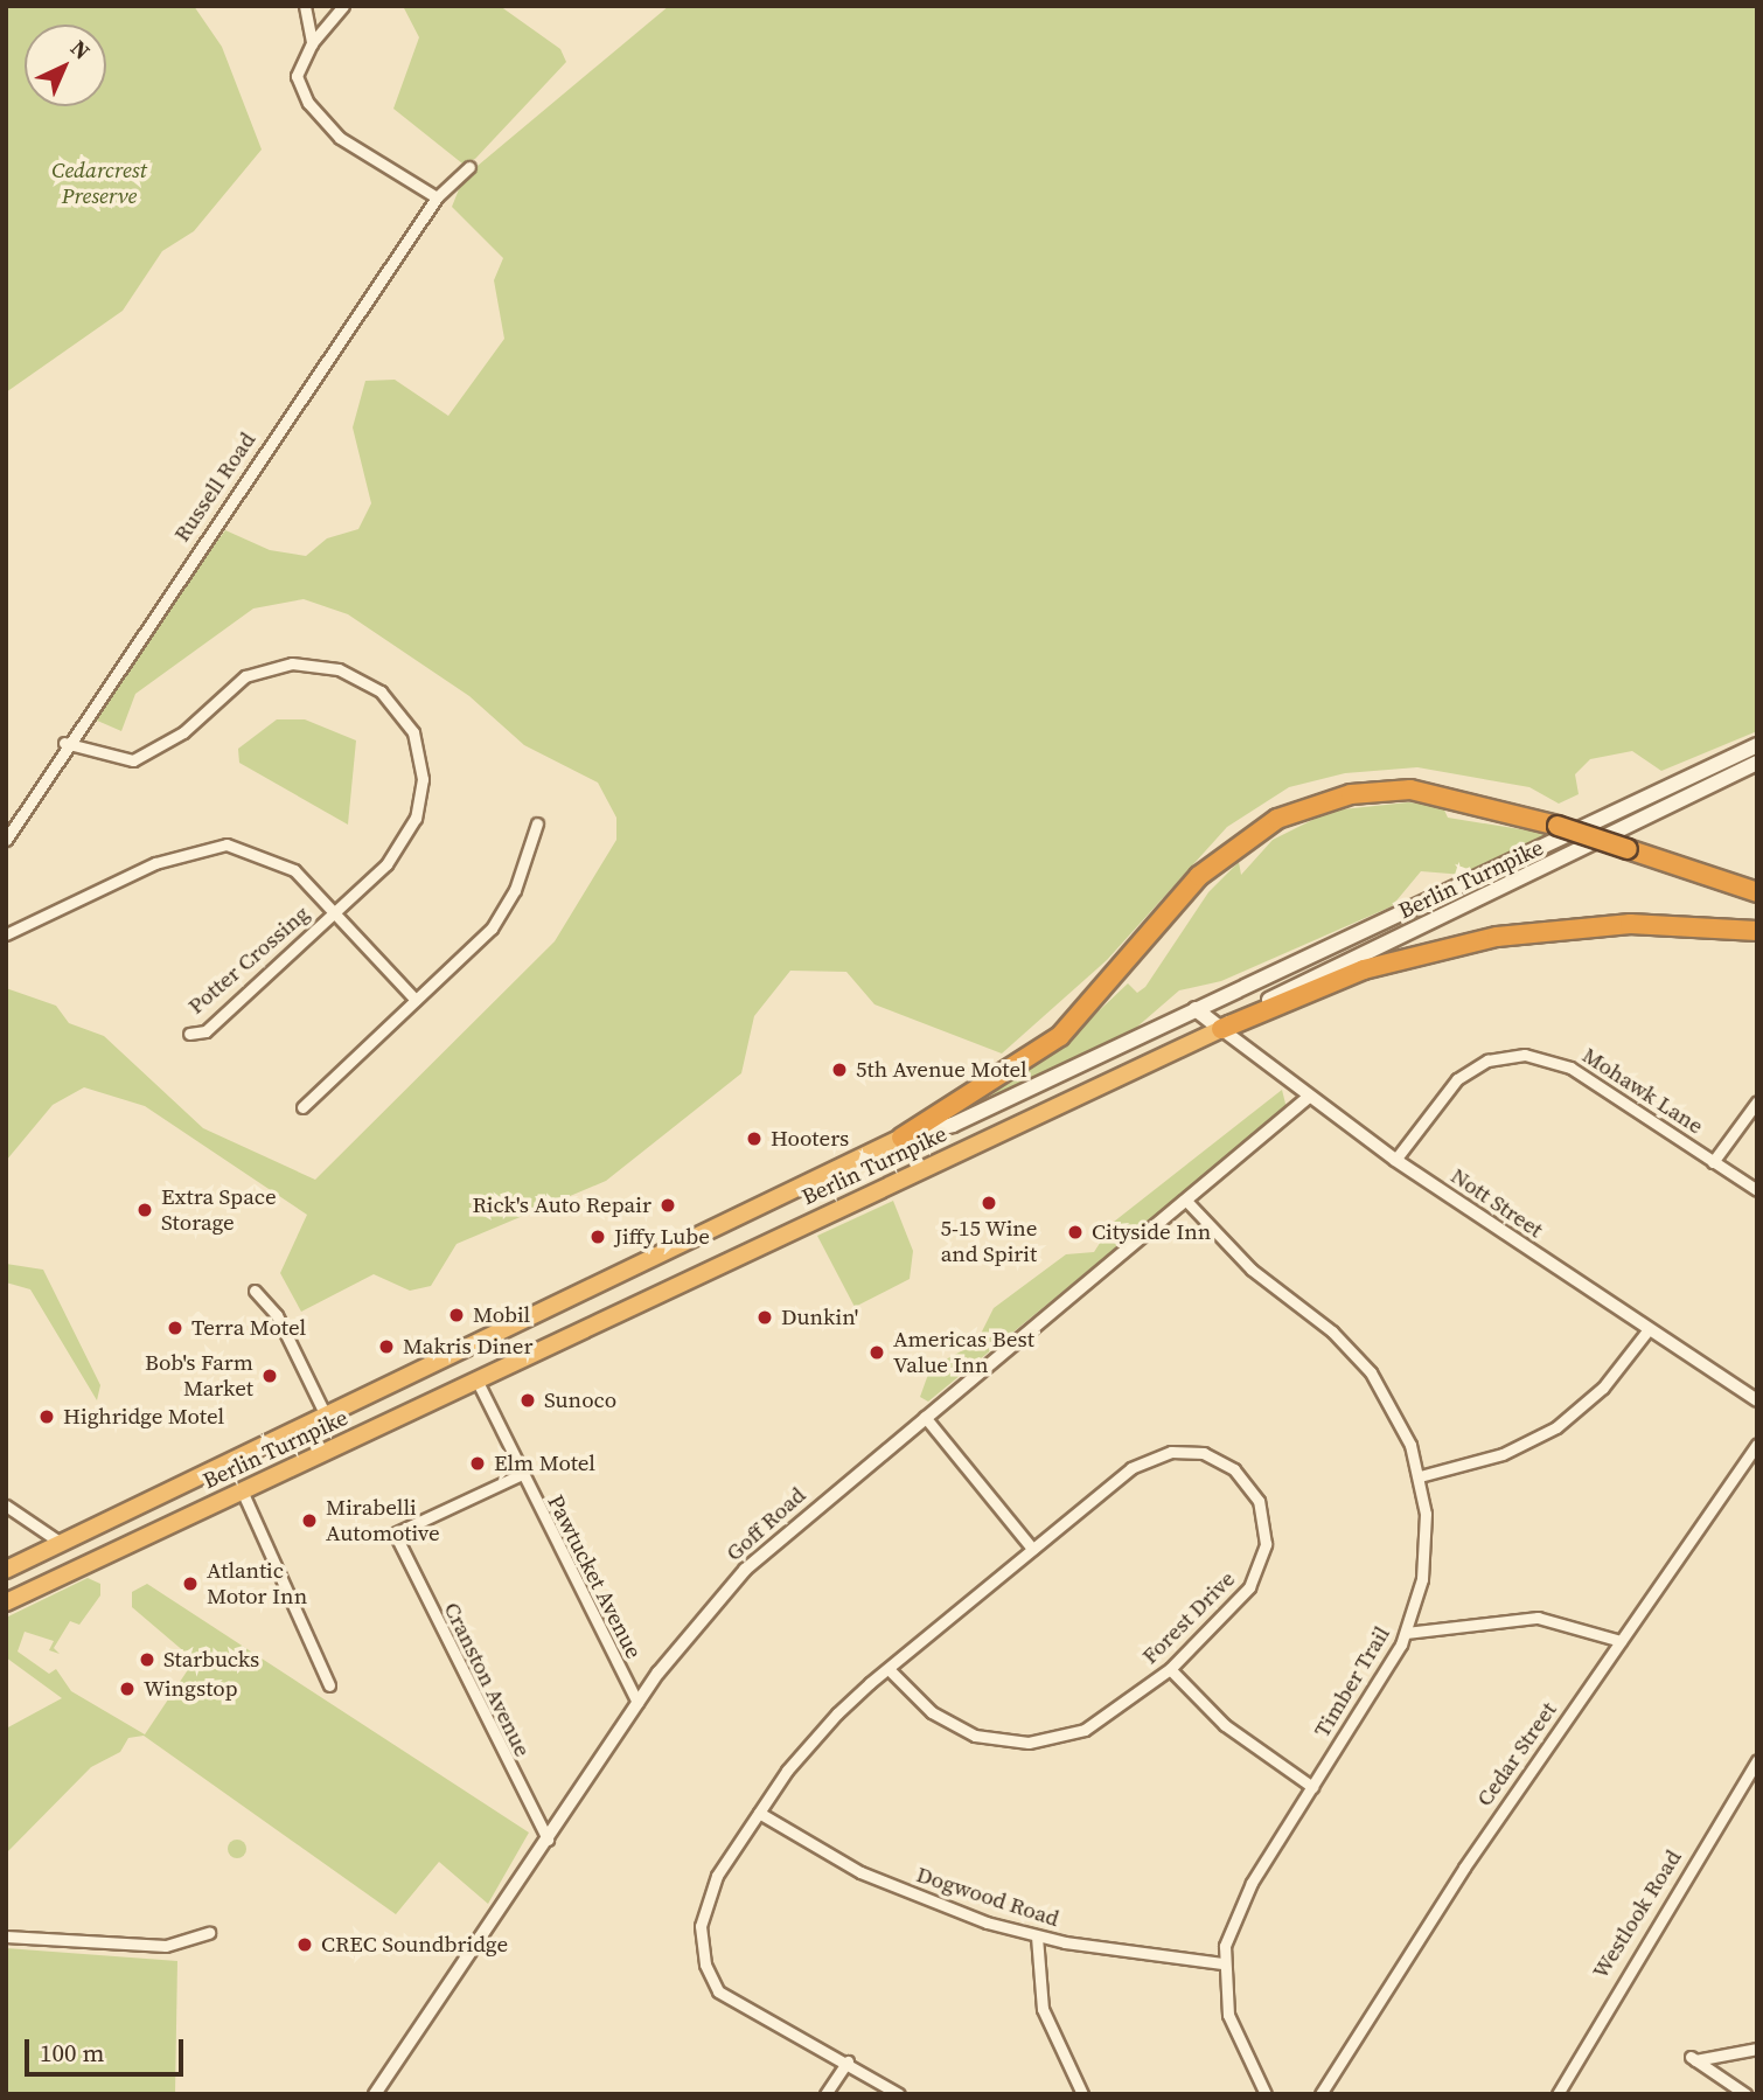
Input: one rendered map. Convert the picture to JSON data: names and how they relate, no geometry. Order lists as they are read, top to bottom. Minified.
{"streets":{"highway":["Berlin Turnpike"],"street":["Russell Road","Potter Crossing","Mohawk Lane","Nott Street","Goff Road","Pawtucket Avenue","Forest Drive","Cranston Avenue","Timber Trail","Cedar Street","Dogwood Road","Westlook Road"]},"crossings":[["Russell Road","Potter Crossing"],["Berlin Turnpike","Nott Street"],["Berlin Turnpike","Pawtucket Avenue"],["Mohawk Lane","Nott Street"],["Nott Street","Goff Road"],["Goff Road","Pawtucket Avenue"],["Goff Road","Cranston Avenue"],["Goff Road","Timber Trail"],["Pawtucket Avenue","Cranston Avenue"],["Forest Drive","Dogwood Road"],["Timber Trail","Dogwood Road"]],"parks":["Cedarcrest Preserve"],"places":["5th Avenue Motel","Hooters","5-15 Wine and Spirit","Rick's Auto Repair","Extra Space Storage","Cityside Inn","Jiffy Lube","Mobil","Dunkin'","Terra Motel","Makris Diner","Americas Best Value Inn","Bob's Farm Market","Sunoco","Highridge Motel","Elm Motel","Mirabelli Automotive","Atlantic Motor Inn","Starbucks","Wingstop","CREC Soundbridge"],"scale_bar":"100 m","north":"top right"}
